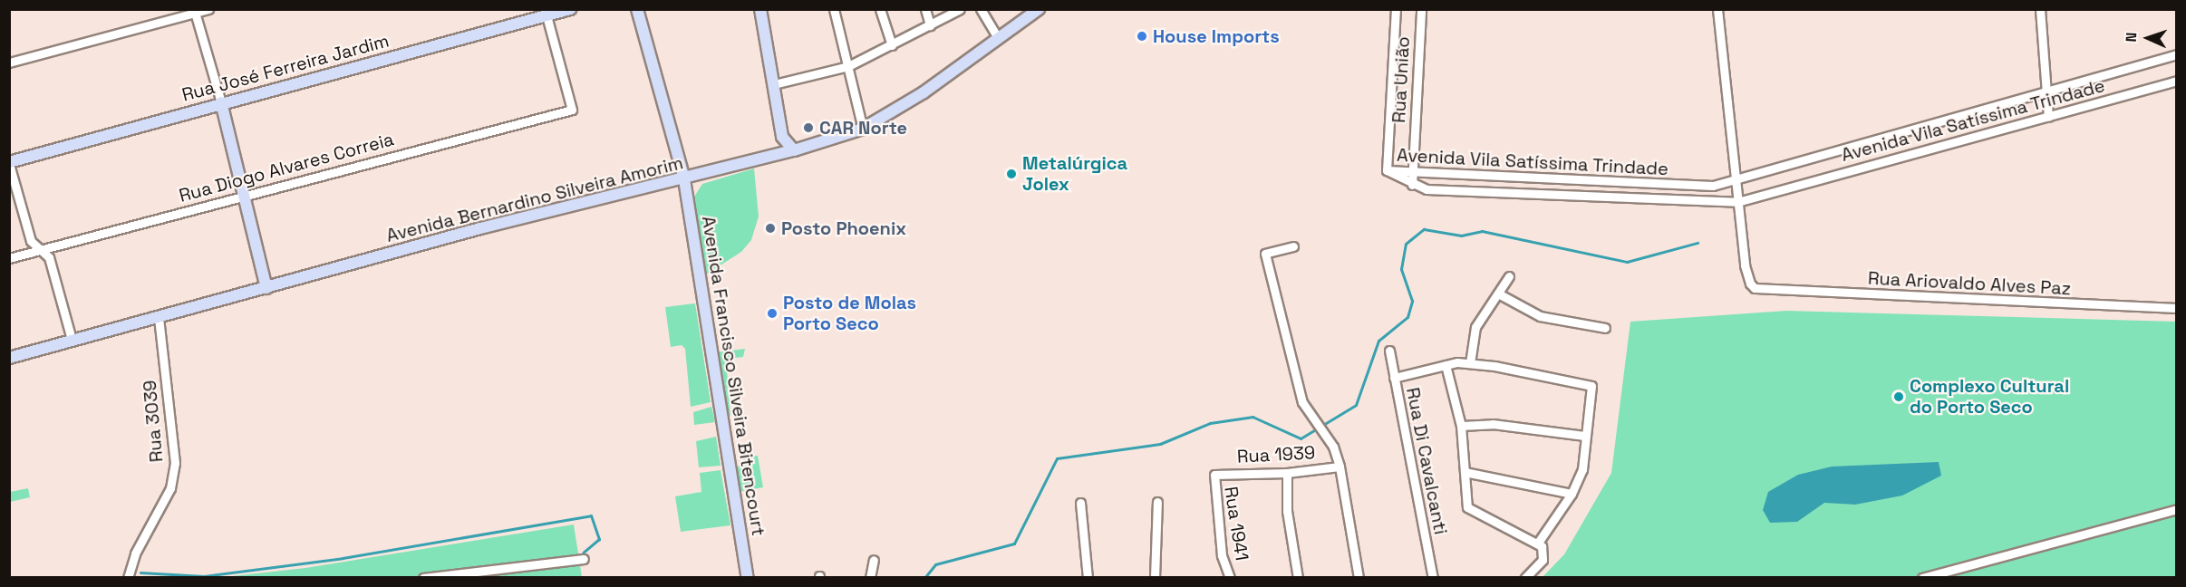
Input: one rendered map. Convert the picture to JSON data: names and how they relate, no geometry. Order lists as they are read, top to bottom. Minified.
{"streets":{"main road":["Rua José Ferreira Jardim","Avenida Bernardino Silveira Amorim","Avenida Francisco Silveira Bitencourt"],"street":["Rua União","Avenida Vila Satíssima Trindade","Rua Diogo Alvares Correia","Rua Ariovaldo Alves Paz","Rua 3039","Rua 1939","Rua Di Cavalcanti","Rua 1941"]},"crossings":[["Rua José Ferreira Jardim","Rua Diogo Alvares Correia"],["Rua União","Avenida Vila Satíssima Trindade"],["Avenida Vila Satíssima Trindade","Rua Ariovaldo Alves Paz"],["Avenida Bernardino Silveira Amorim","Avenida Francisco Silveira Bitencourt"],["Avenida Bernardino Silveira Amorim","Rua 3039"],["Rua 1939","Rua 1941"]],"places":["House Imports","CAR Norte","Metalúrgica Jolex","Posto Phoenix","Posto de Molas Porto Seco","Complexo Cultural do Porto Seco"],"north":"left"}
